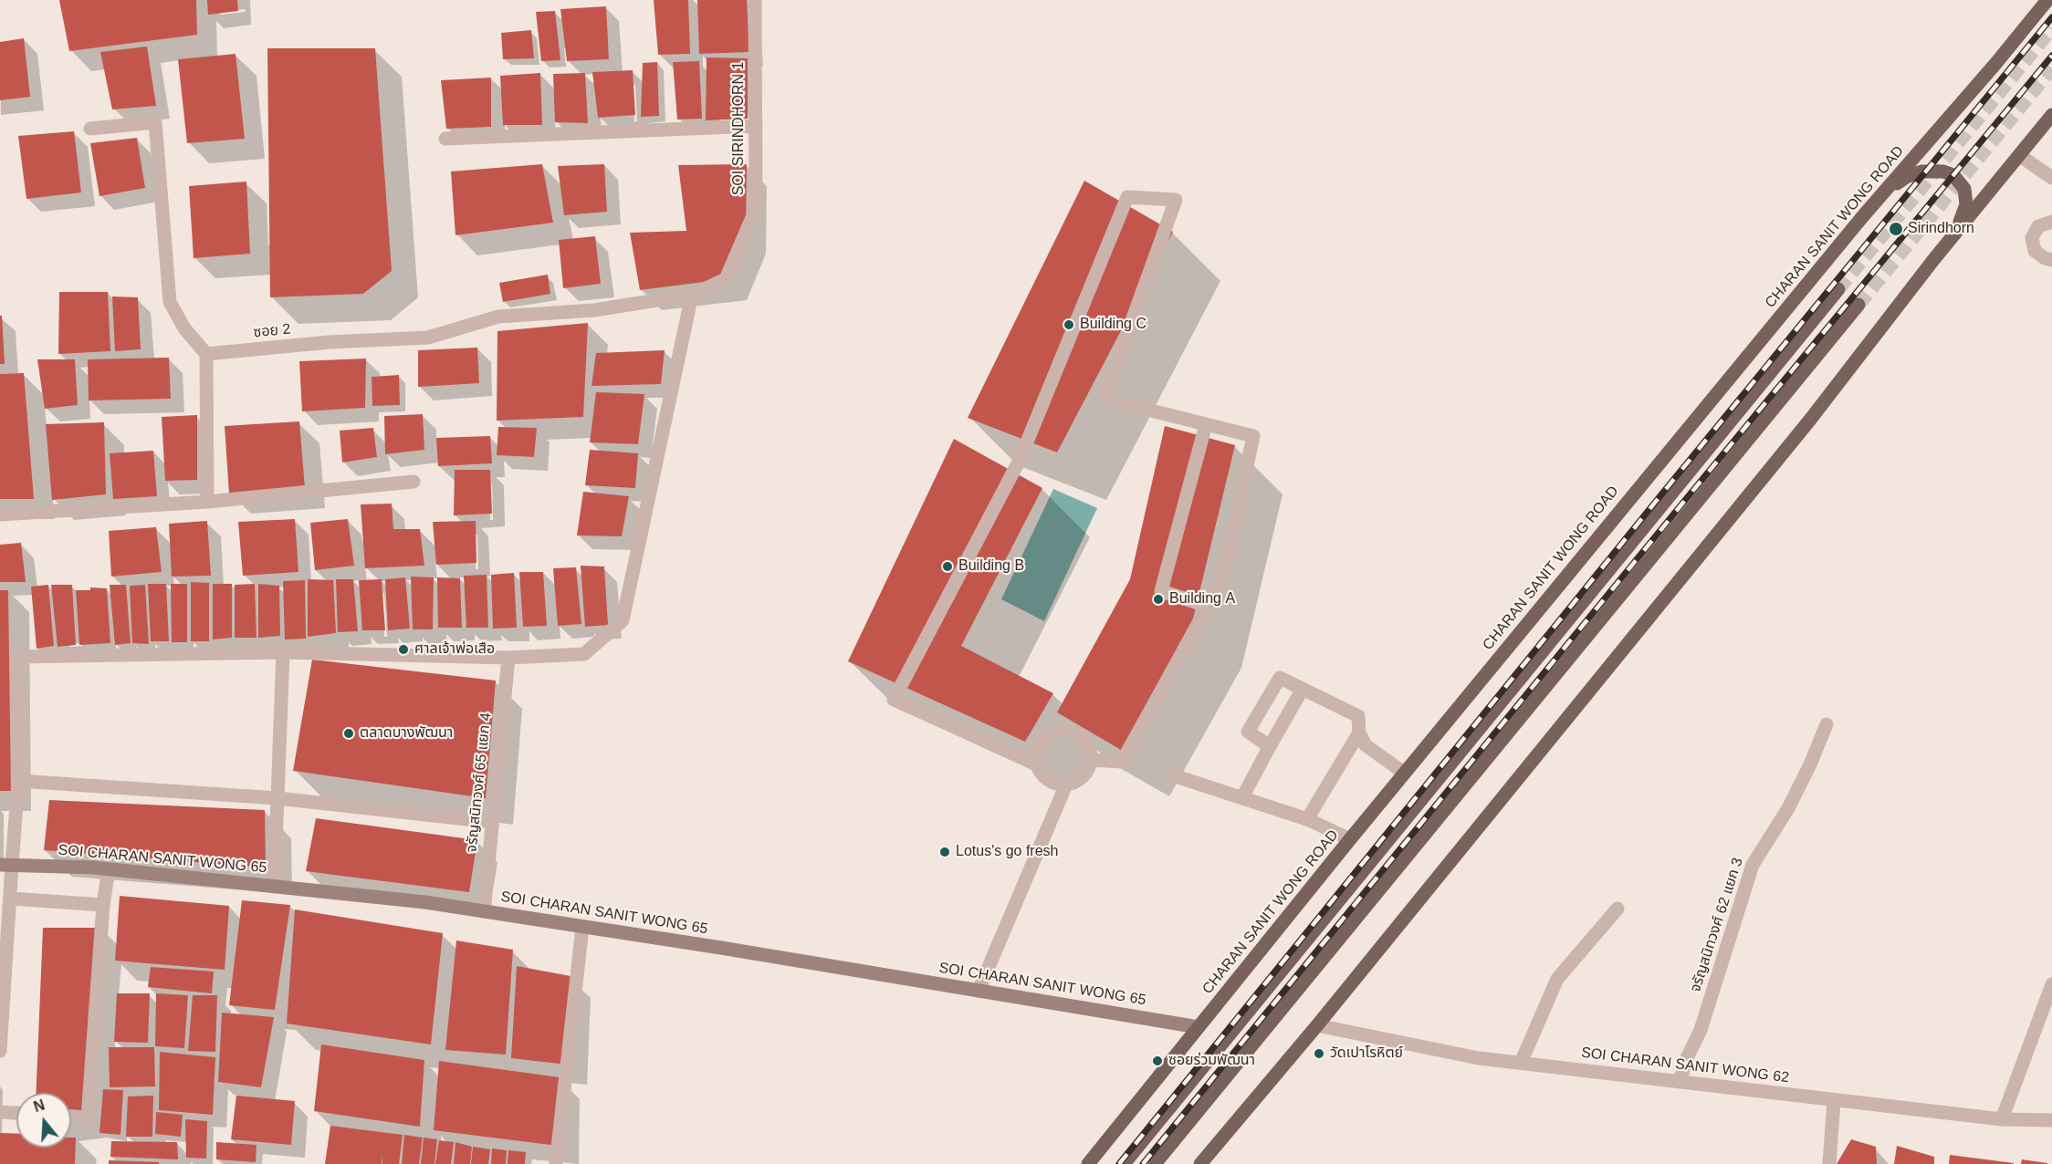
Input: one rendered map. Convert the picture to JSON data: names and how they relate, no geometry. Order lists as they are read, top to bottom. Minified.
{"streets":{"main road":["CHARAN SANIT WONG ROAD"],"street":["SOI SIRINDHORN 1","ซอย 2","จรัญสนิทวงศ์ 65 แยก 4","SOI CHARAN SANIT WONG 65","จรัญสนิทวงศ์ 62 แยก 3","SOI CHARAN SANIT WONG 62"]},"crossings":[["SOI SIRINDHORN 1","ซอย 2"],["CHARAN SANIT WONG ROAD","SOI CHARAN SANIT WONG 65"],["จรัญสนิทวงศ์ 65 แยก 4","SOI CHARAN SANIT WONG 65"],["จรัญสนิทวงศ์ 62 แยก 3","SOI CHARAN SANIT WONG 62"]],"places":["Sirindhorn","Building C","Building B","Building A","ศาลเจ้าพ่อเสือ","ตลาดบางพัฒนา","Lotus's go fresh","วัดเปาโรหิตย์","ซอยร่วมพัฒนา"],"north":"top"}
